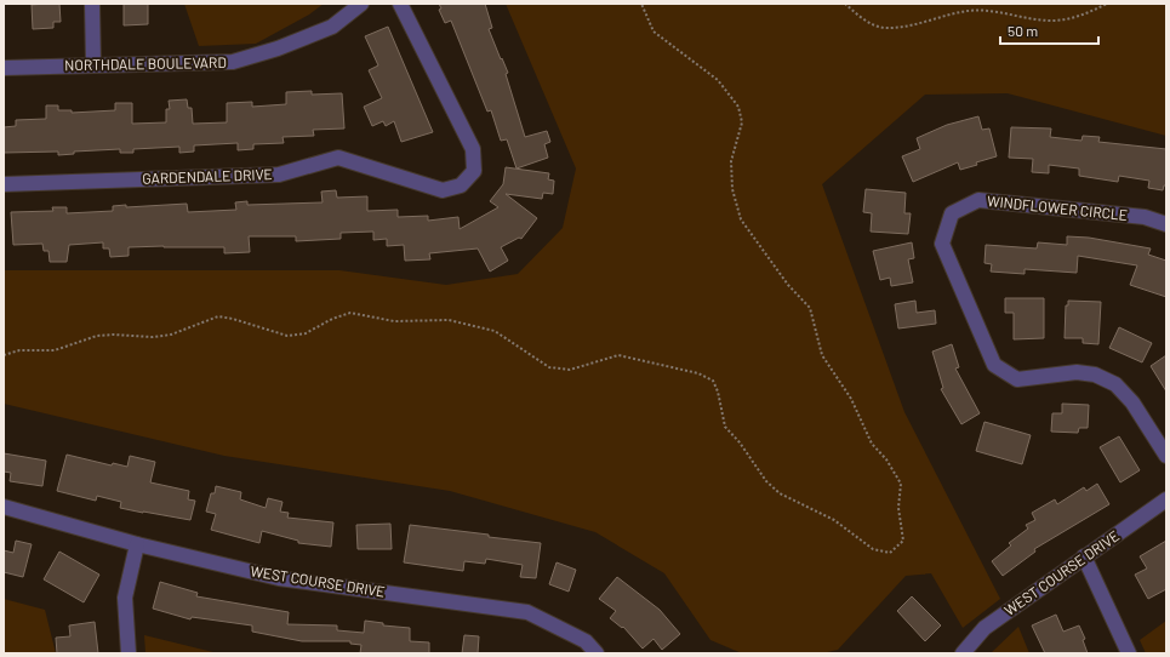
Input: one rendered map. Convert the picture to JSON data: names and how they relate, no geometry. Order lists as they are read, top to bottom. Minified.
{"streets":{"street":["NORTHDALE BOULEVARD","GARDENDALE DRIVE","WINDFLOWER CIRCLE","WEST COURSE DRIVE"]},"scale_bar":"50 m"}
